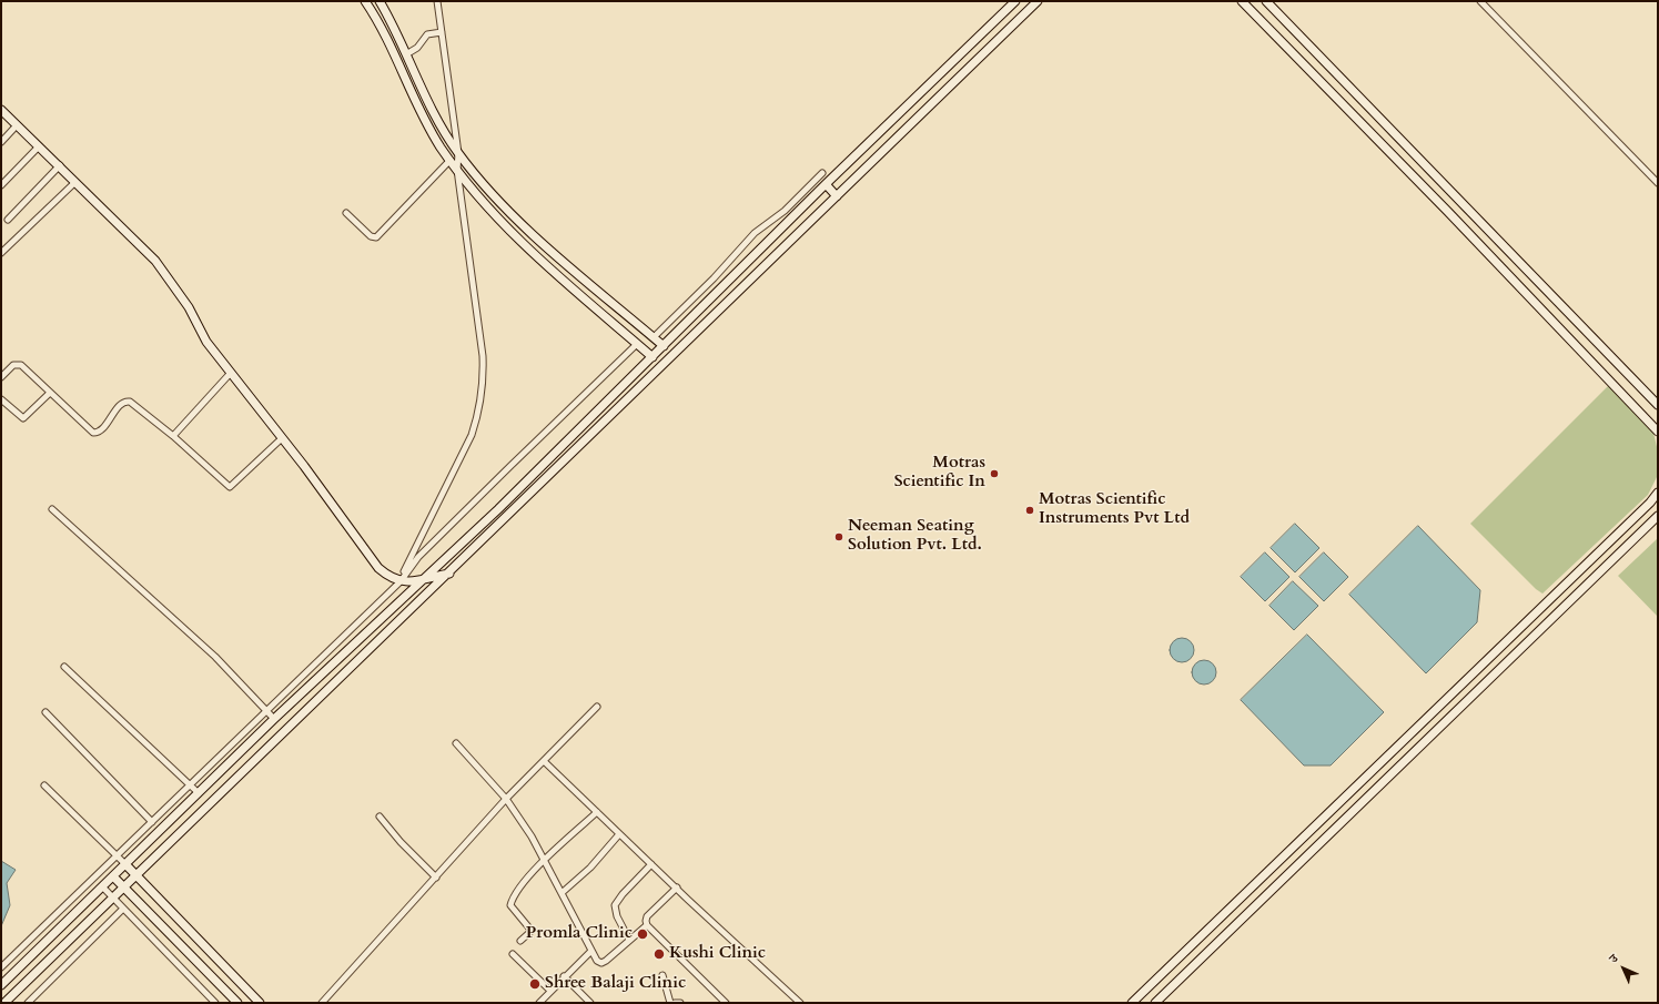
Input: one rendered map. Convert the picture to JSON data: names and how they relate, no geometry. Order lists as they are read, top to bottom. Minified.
{"places":["Motras Scientific In","Motras Scientific Instruments Pvt Ltd","Neeman Seating Solution Pvt. Ltd.","Promla Clinic","Kushi Clinic","Shree Balaji Clinic"],"north":"top left"}
